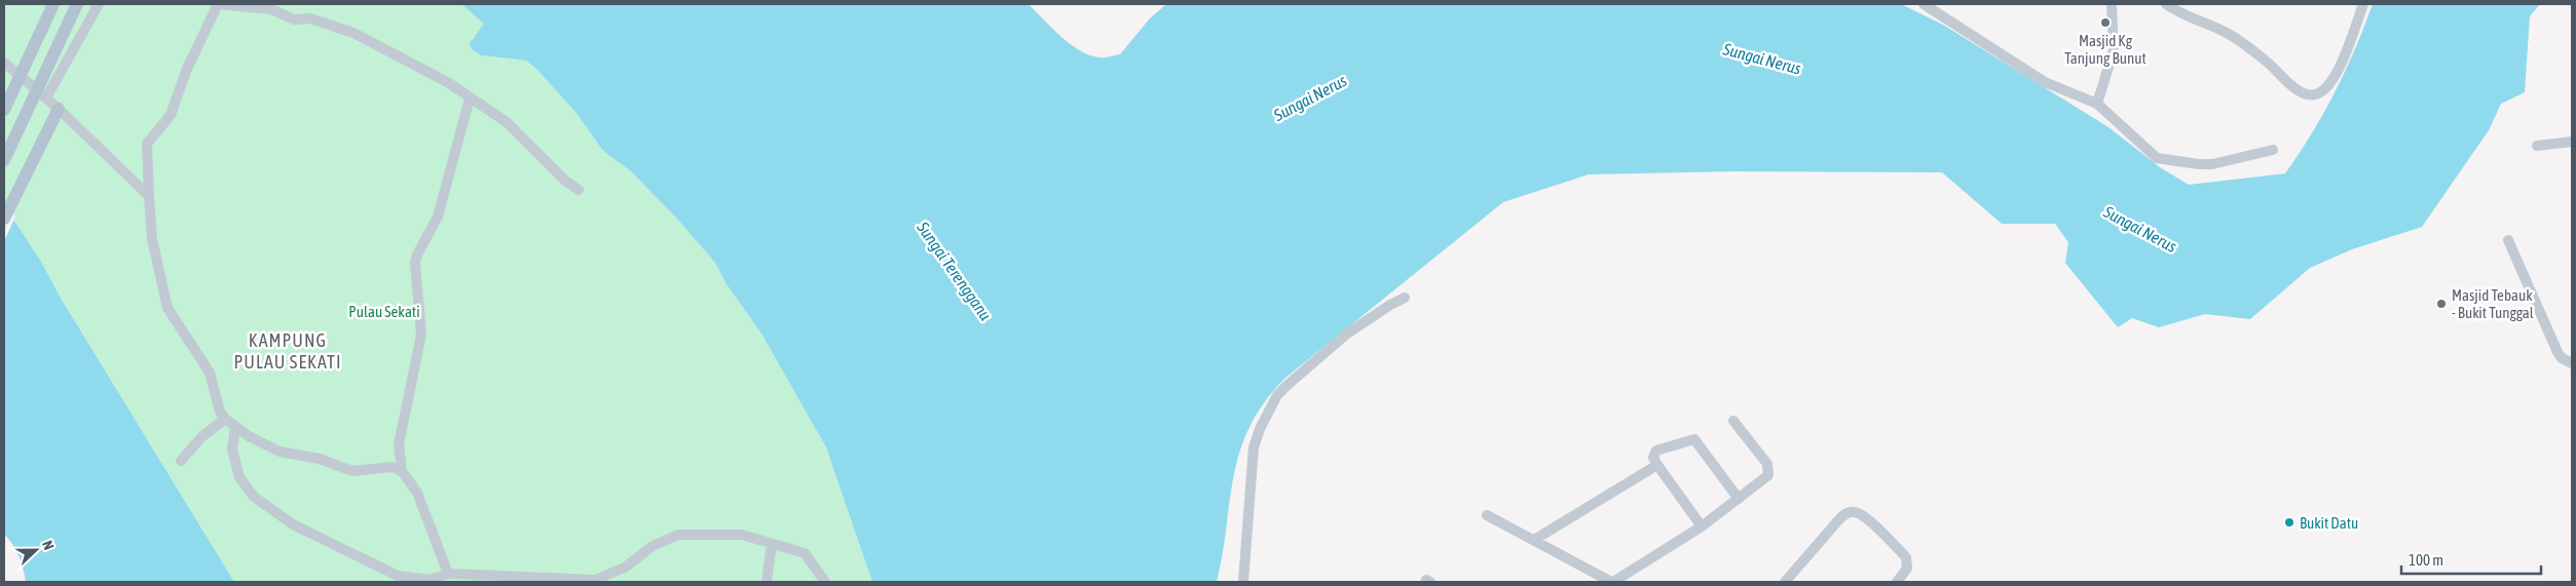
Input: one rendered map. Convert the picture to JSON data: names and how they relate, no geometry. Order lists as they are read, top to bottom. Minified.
{"districts":["KAMPUNG PULAU SEKATI"],"water":["Sungai Nerus","Sungai Terengganu"],"parks":["Pulau Sekati"],"places":["Masjid Kg Tanjung Bunut","Masjid Tebauk - Bukit Tunggal","Bukit Datu"],"scale_bar":"100 m","north":"right"}
